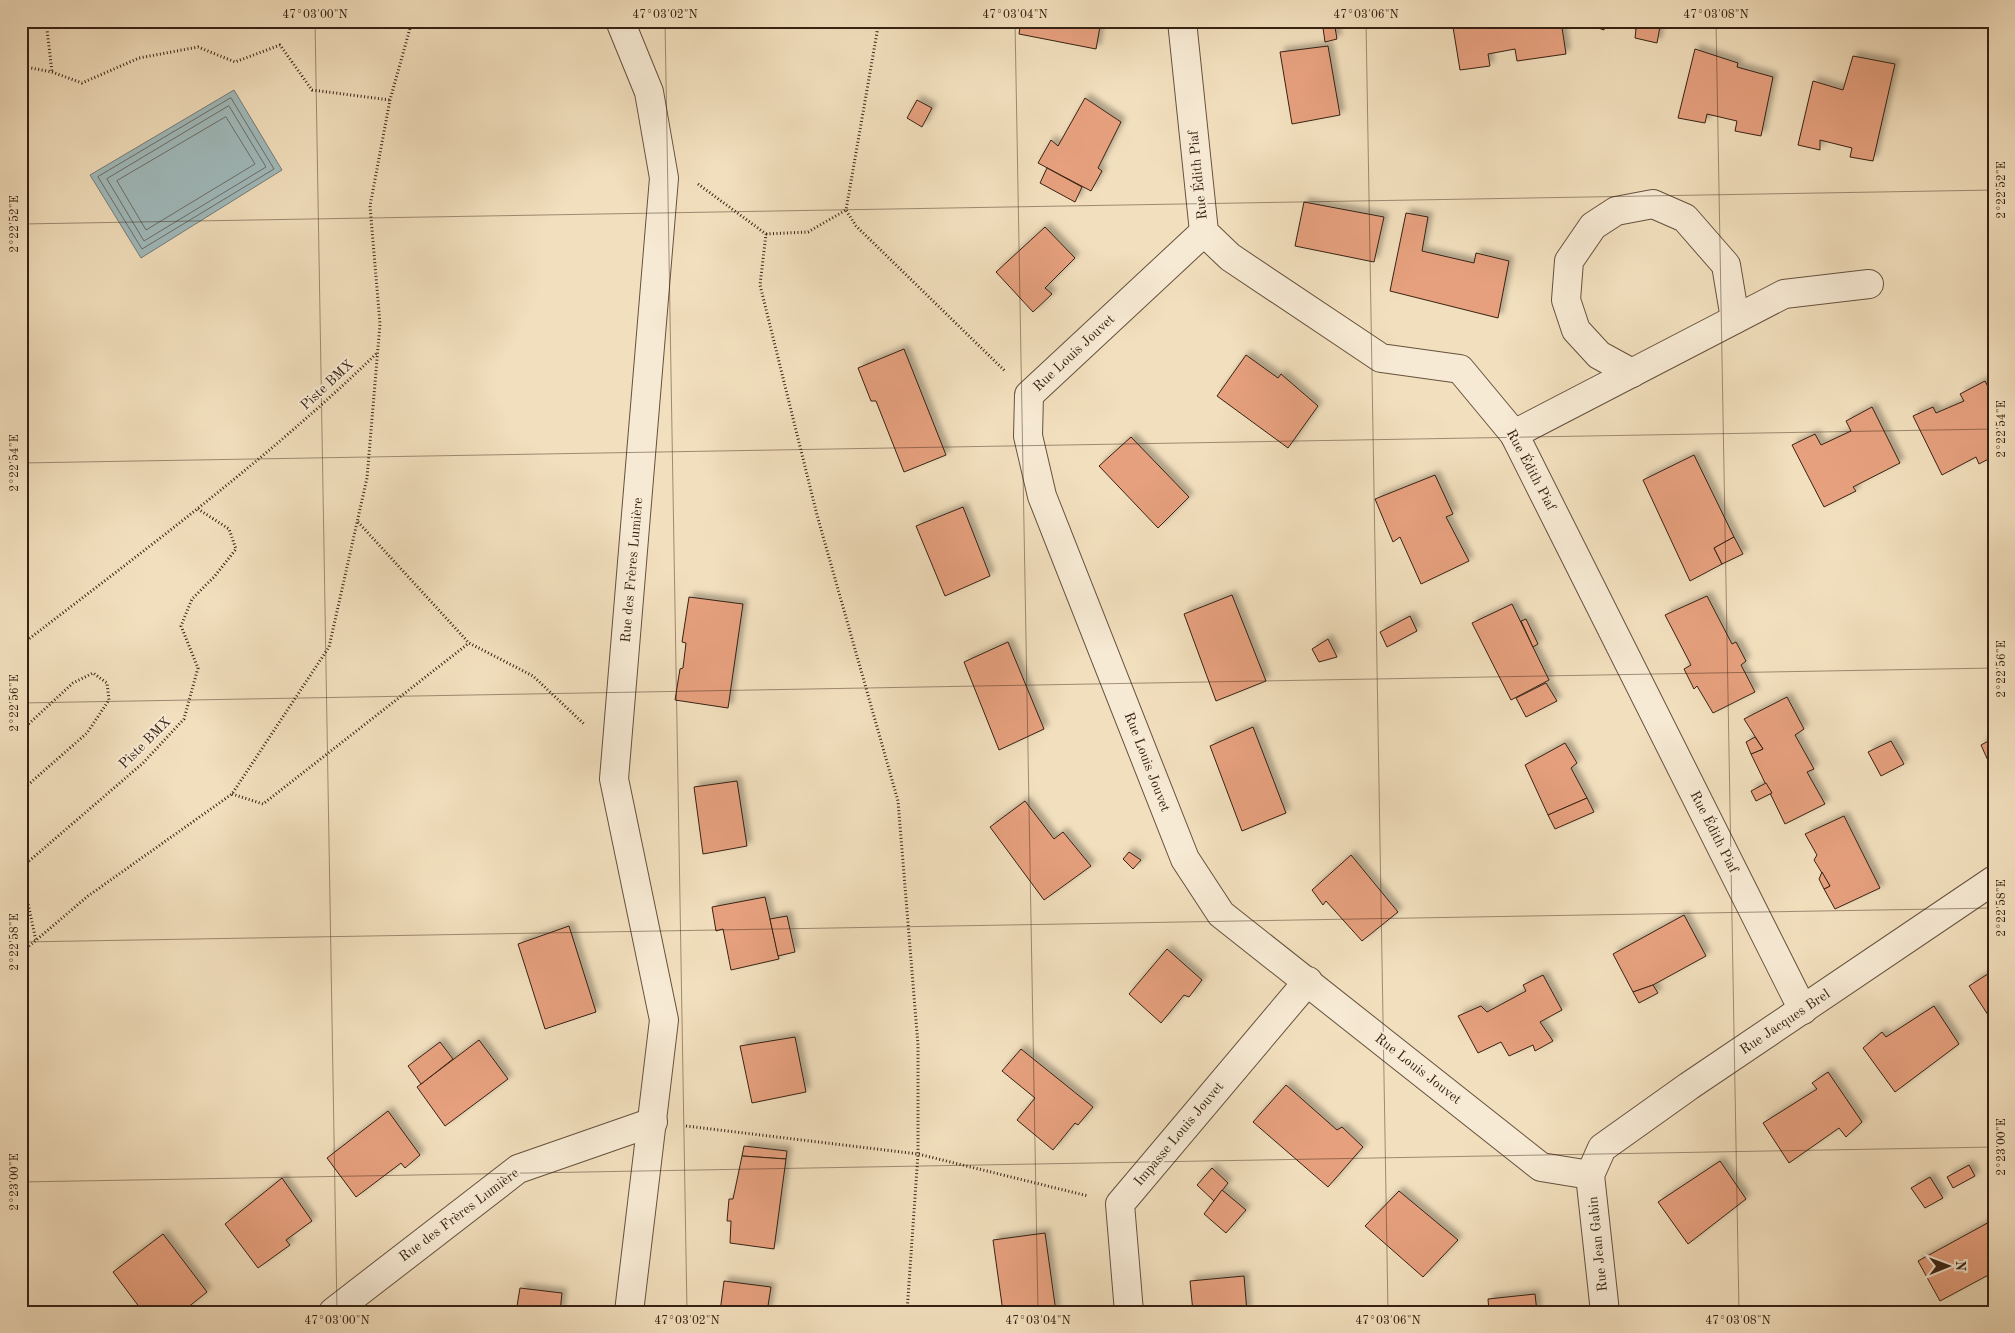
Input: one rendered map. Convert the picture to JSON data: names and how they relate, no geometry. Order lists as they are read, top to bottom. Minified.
{"streets":{"street":["Rue Édith Piaf","Rue Louis Jouvet","Rue des Frères Lumière","Rue Jacques Brel","Impasse Louis Jouvet","Rue Jean Gabin"],"path":["Piste BMX"]},"crossings":[["Rue Édith Piaf","Rue Louis Jouvet"],["Rue Édith Piaf","Rue Jacques Brel"],["Rue Louis Jouvet","Rue Jacques Brel"],["Rue Louis Jouvet","Impasse Louis Jouvet"],["Rue Louis Jouvet","Rue Jean Gabin"],["Rue Jacques Brel","Rue Jean Gabin"]],"north":"right","coordinates":["47°03'00\"N","47°03'02\"N","47°03'04\"N","47°03'06\"N","47°03'08\"N","2°22'52\"E","2°22'54\"E","2°22'56\"E","2°22'58\"E","2°23'00\"E"]}
